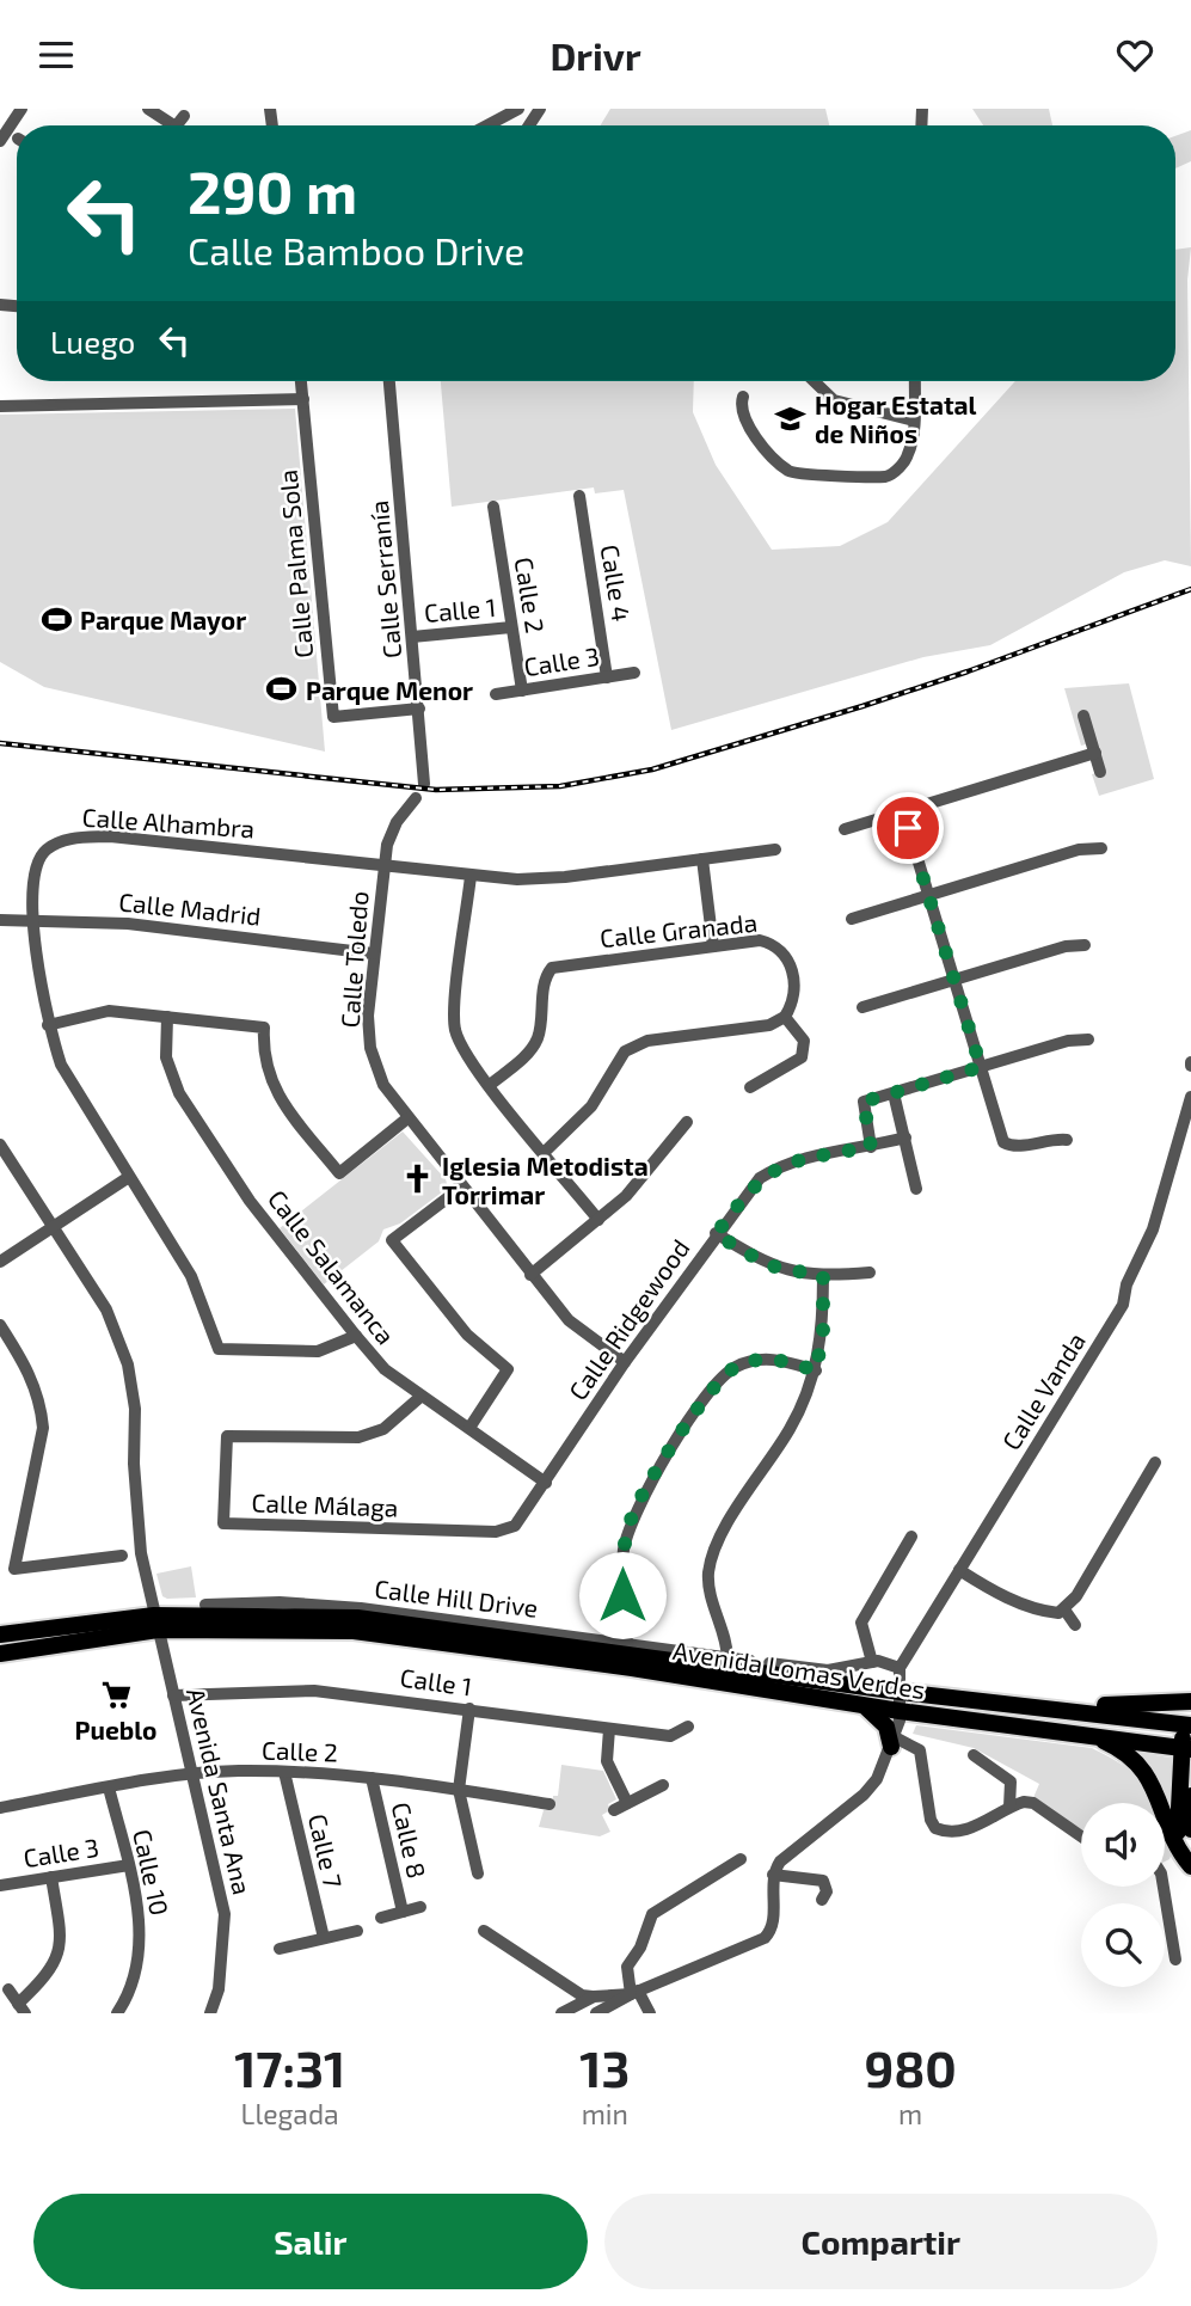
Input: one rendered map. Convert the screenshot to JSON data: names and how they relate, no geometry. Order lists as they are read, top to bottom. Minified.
{"streets":{"highway":["Avenida Lomas Verdes"],"street":["Calle Palma Sola","Calle Serranía","Calle 4","Calle 2","Calle 1","Calle 3","Calle Alhambra","Calle Madrid","Calle Granada","Calle Toledo","Calle Salamanca","Calle Ridgewood","Calle Vanda","Calle Málaga","Calle Hill Drive","Avenida Santa Ana","Calle 8","Calle 7","Calle 10"]},"crossings":[["Calle Palma Sola","Calle Serranía"],["Calle Serranía","Calle 1"],["Calle 4","Calle 3"],["Calle 2","Calle 1"],["Calle 2","Calle 3"],["Calle 2","Avenida Santa Ana"],["Calle 2","Calle 8"],["Calle 2","Calle 7"],["Calle 2","Calle 10"],["Calle 1","Avenida Santa Ana"],["Calle 3","Calle 10"],["Calle Alhambra","Calle Madrid"],["Calle Alhambra","Calle Toledo"],["Calle Alhambra","Calle Salamanca"],["Calle Madrid","Calle Toledo"],["Calle Toledo","Calle Ridgewood"],["Calle Salamanca","Calle Ridgewood"],["Calle Salamanca","Calle Málaga"],["Calle Ridgewood","Calle Málaga"],["Avenida Lomas Verdes","Avenida Santa Ana"]],"places":{"school or university":["Hogar Estatal de Niños"],"sports":["Parque Mayor","Parque Menor"],"church":["Iglesia Metodista Torrimar"],"supermarket":["Pueblo"]},"page":{"header":"Drivr","turn":["290 m","Calle Bamboo Drive"],"then":"Luego","eta":["17:31","Llegada","13","min","980","m"],"buttons":["Salir","Compartir"]}}
